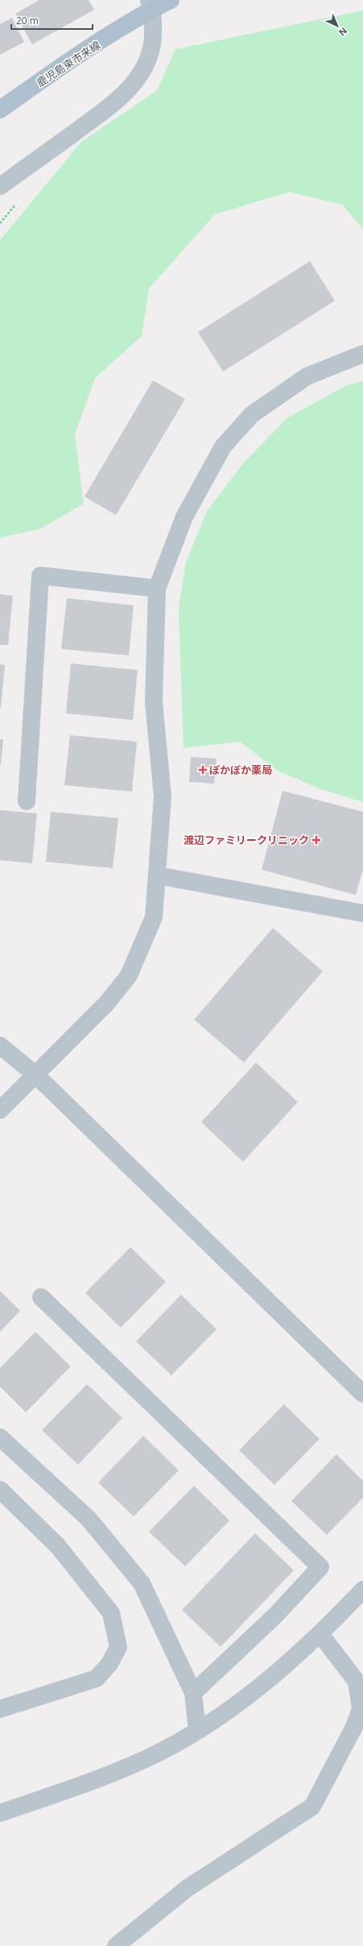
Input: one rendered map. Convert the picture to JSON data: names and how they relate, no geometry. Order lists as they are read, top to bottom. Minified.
{"streets":{"main road":["鹿児島東市来線"]},"places":{"health":["ぽかぽか薬局","渡辺ファミリークリニック"]},"scale_bar":"20 m","north":"bottom right"}
